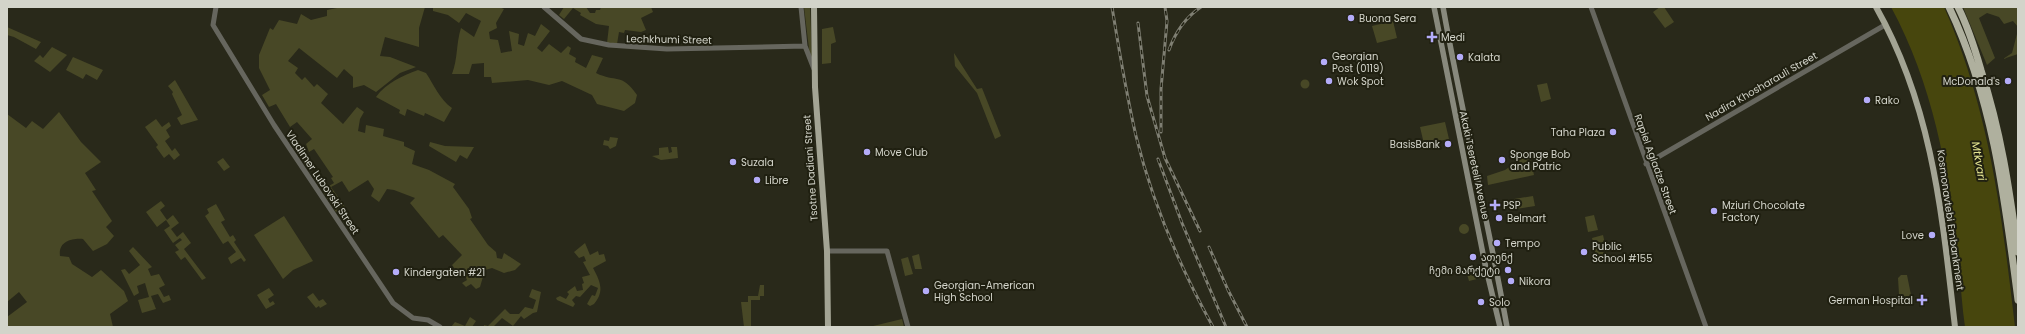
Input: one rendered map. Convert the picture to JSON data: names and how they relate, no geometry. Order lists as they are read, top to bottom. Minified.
{"streets":{"main road":["Akaki Tsereteli Avenue","Tsotne Dadiani Street","Kosmonavtebi Embankment"],"street":["Lechkhumi Street","Nadira Khosharauli Street","Rapiel Agladze Street","Vladimer Lubovski Street"]},"crossings":[["Nadira Khosharauli Street","Rapiel Agladze Street"],["Nadira Khosharauli Street","Kosmonavtebi Embankment"]],"water":["Mtkvari"],"places":{"other":["Buona Sera","Kalata","Georgian Post (0119)","Wok Spot","McDonald's","Rako","Taha Plaza","BasisBank","Move Club","Sponge Bob and Patric","Suzala","Libre","Mziuri Chocolate Factory","Belmart","Love","Tempo","Public School #155","ათენქ","ჩემი მარქეტი","Kindergaten #21","Nikora","Georgian-American High School","Solo"],"health":["Medi","PSP","German Hospital"]}}
